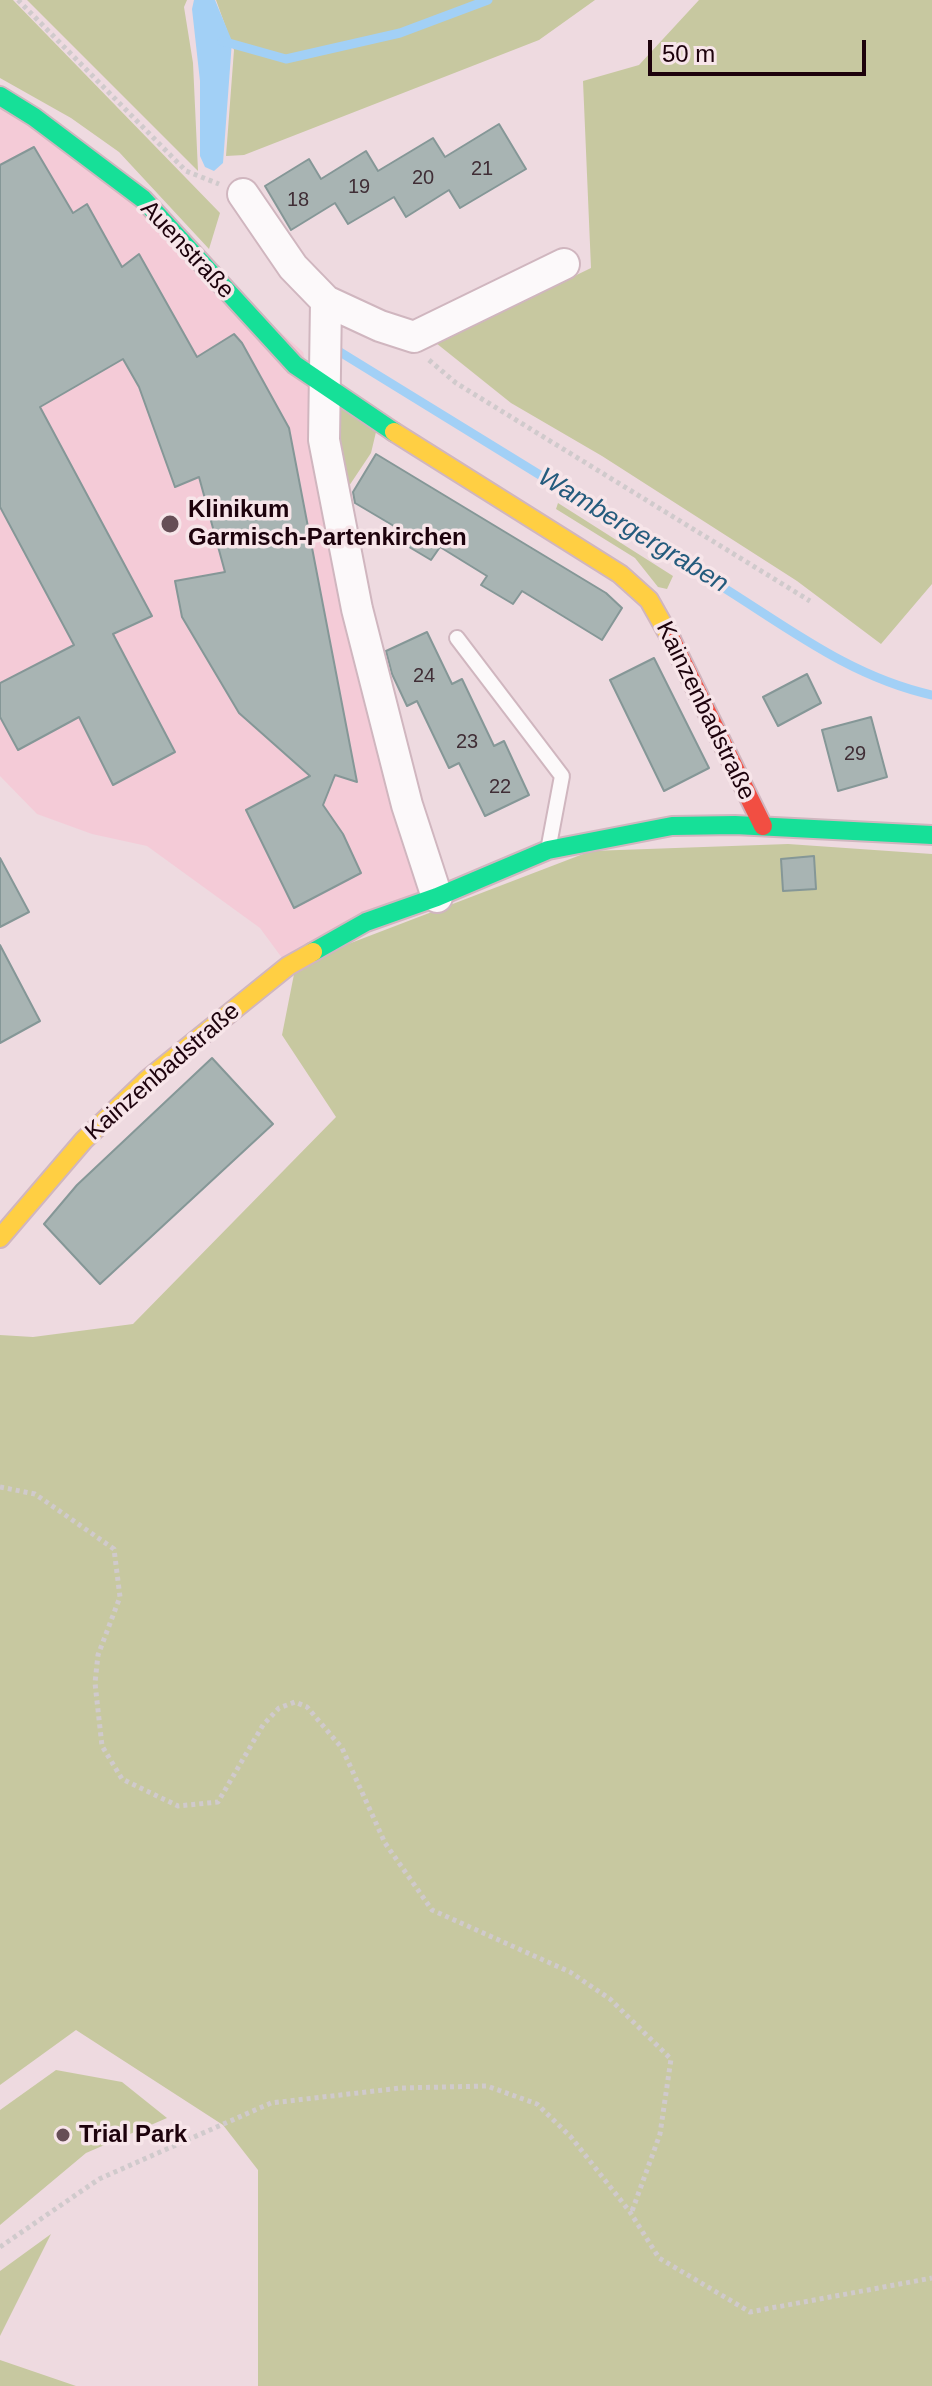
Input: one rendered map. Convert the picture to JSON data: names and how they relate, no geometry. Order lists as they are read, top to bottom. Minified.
{"streets":{"street":["Auenstraße","Kainzenbadstraße"]},"crossings":[["Auenstraße","Kainzenbadstraße"]],"water":["Wambergergraben"],"places":["Klinikum Garmisch-Partenkirchen","Trial Park"],"house_numbers":["21","20","19","18","24","23","29","22"],"scale_bar":"50 m"}
